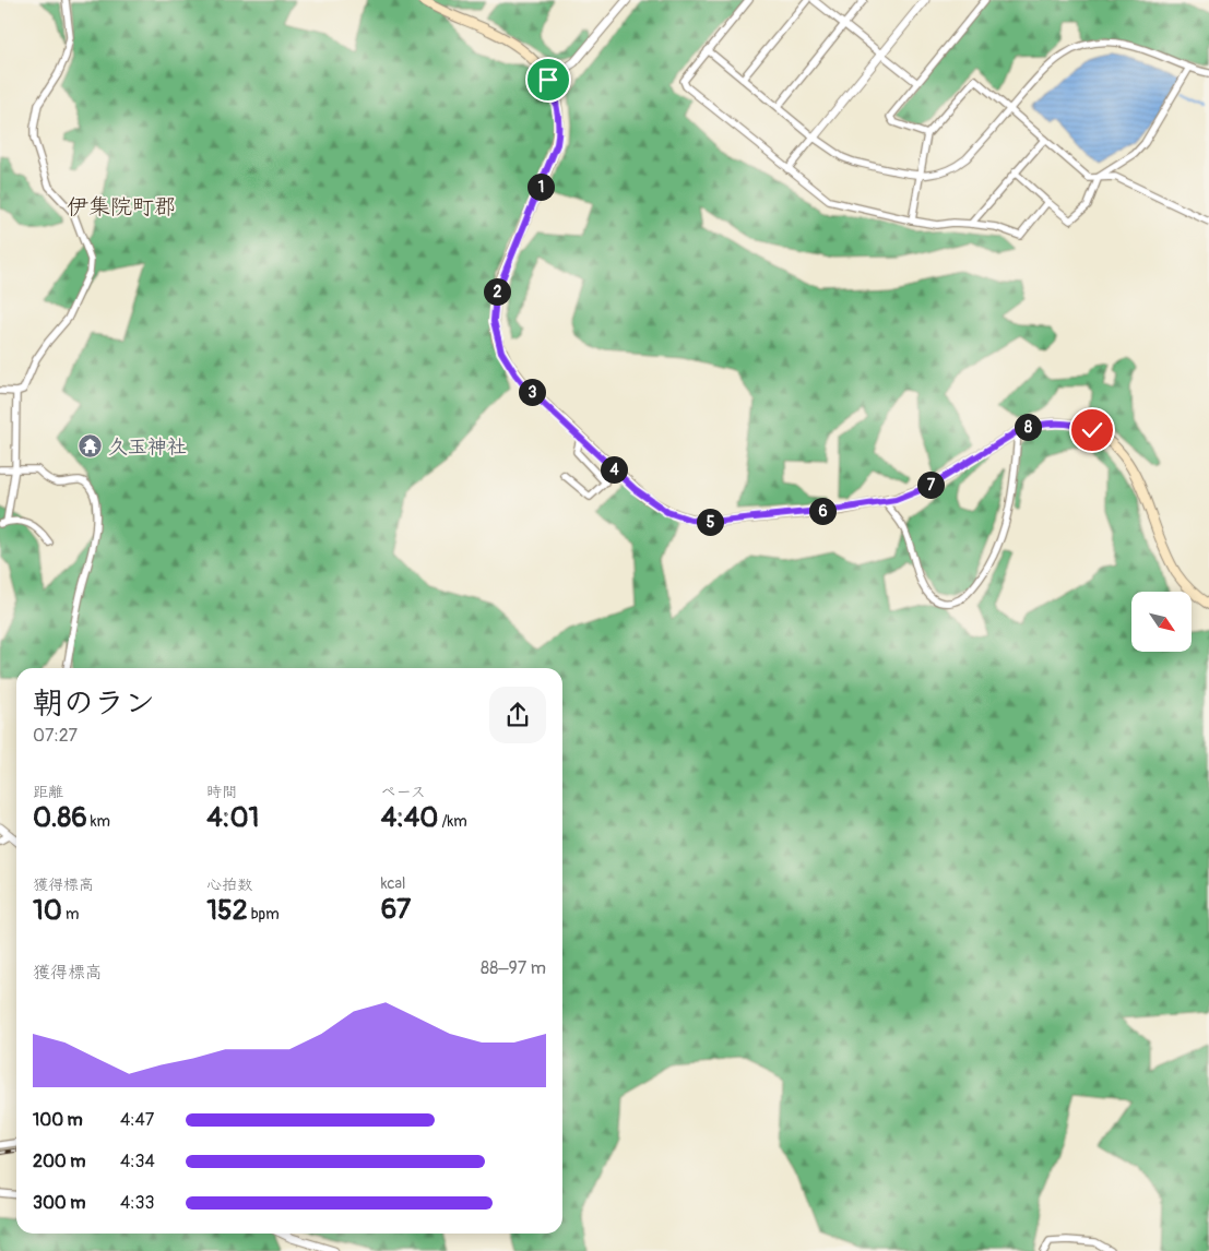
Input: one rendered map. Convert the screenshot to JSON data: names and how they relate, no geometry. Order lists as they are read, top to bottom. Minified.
{"districts":["伊集院町郡"],"places":{"temple":["久玉神社"]},"north":"bottom right","page":{"pins":["1","2","3","8","4","7","6","5"],"heading":["朝のラン","07:27"],"stats":[["距離","0.86 km"],["時間","4:01"],["ペース","4:40 /km"],["獲得標高","10 m"],["心拍数","152 bpm"],["kcal","67"]],"chart":["獲得標高","88–97 m"],"list":[{"name":"100 m","note":"4:47"},{"name":"200 m","note":"4:34"},{"name":"300 m","note":"4:33"}]}}
